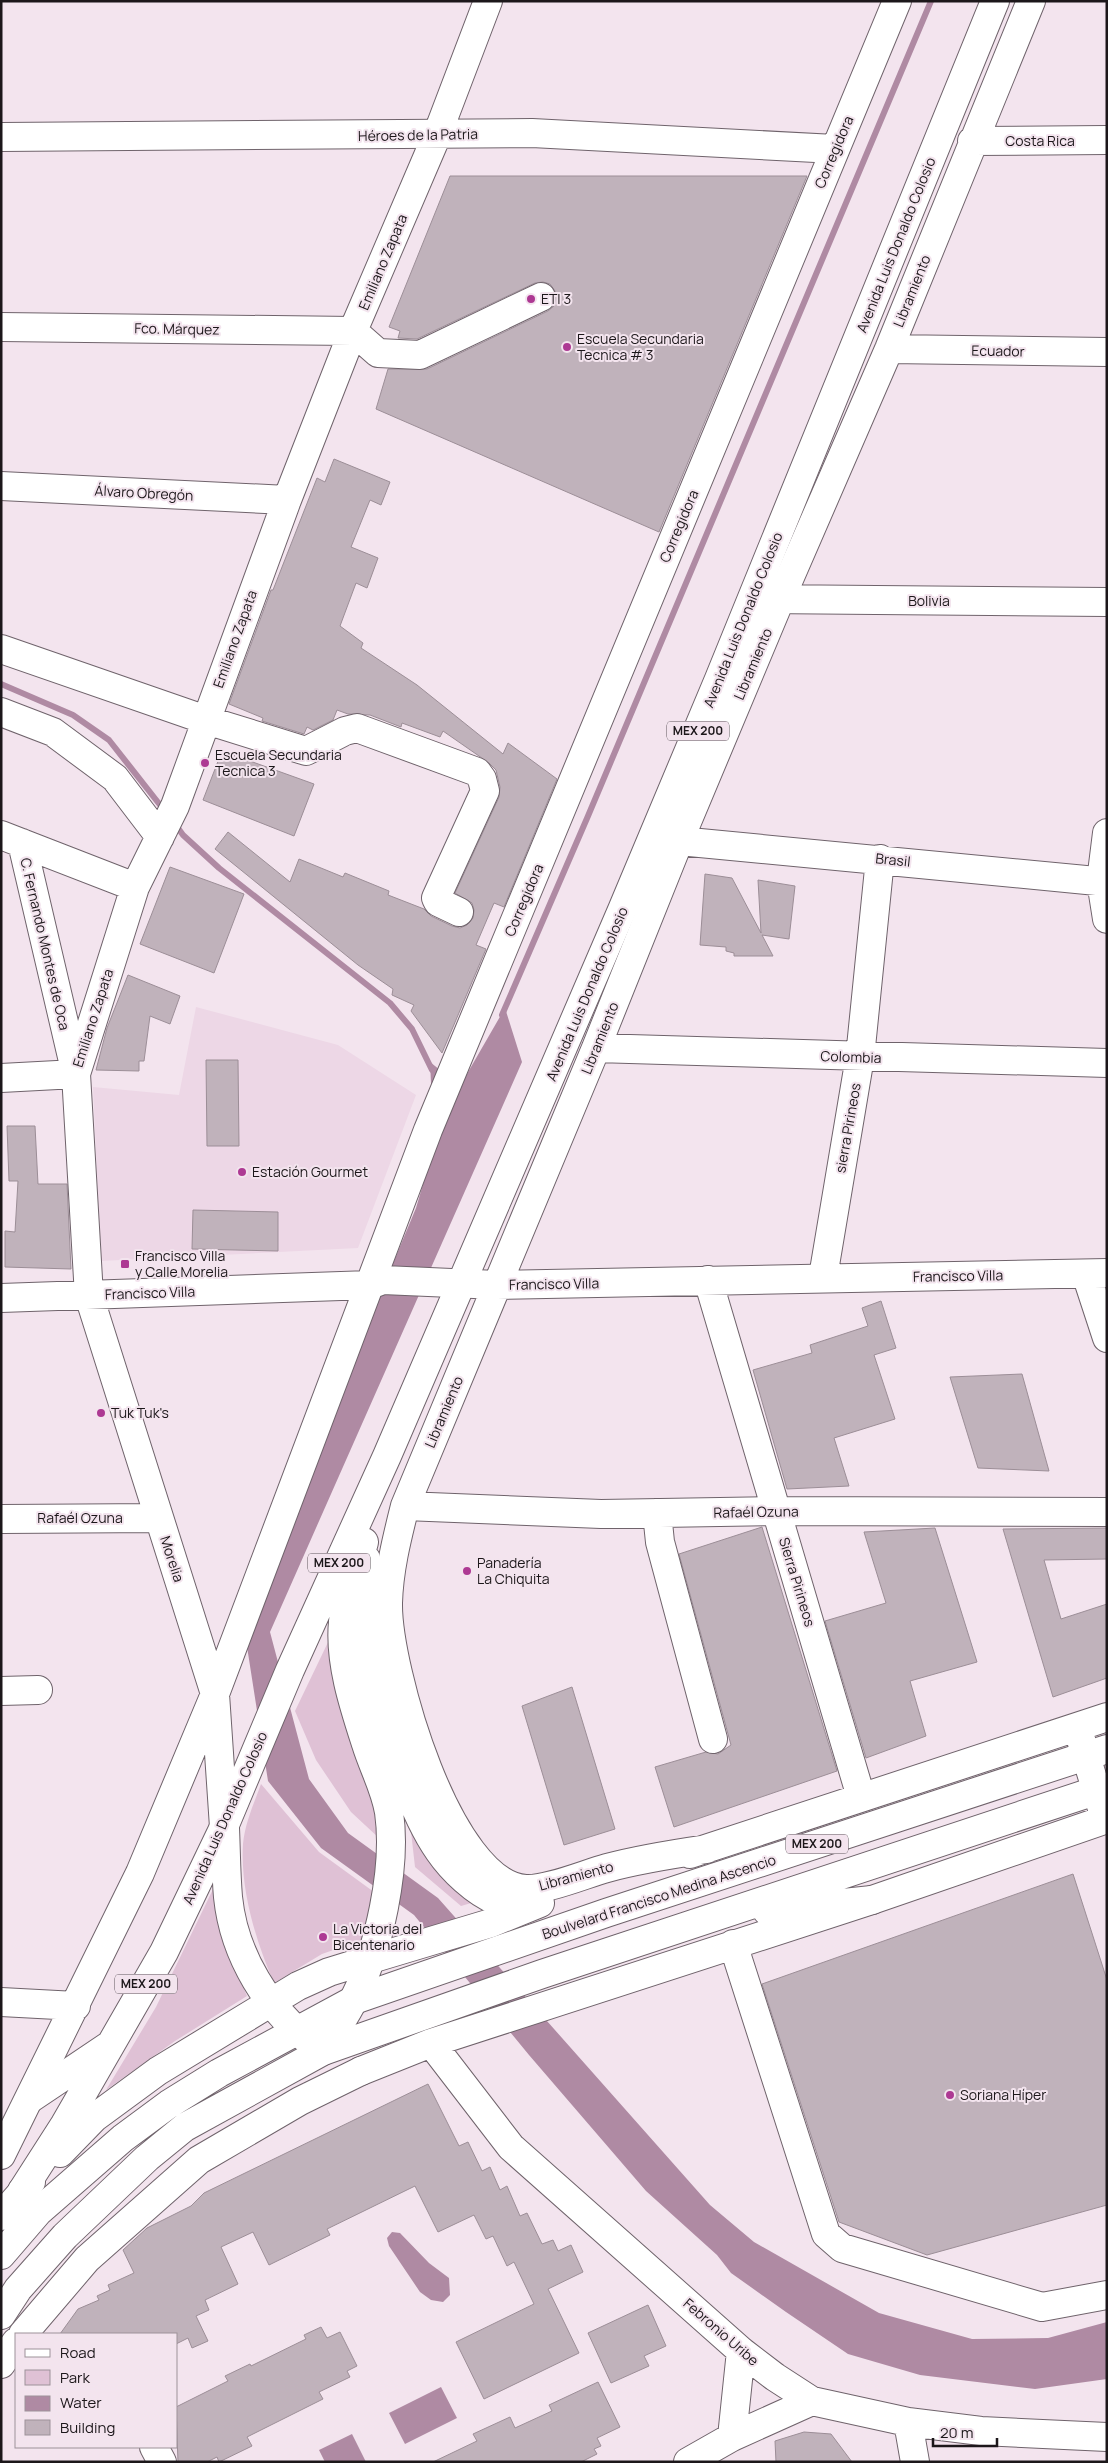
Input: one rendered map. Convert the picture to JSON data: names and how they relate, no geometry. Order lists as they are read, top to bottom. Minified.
{"streets":{"main road":["Héroes de la Patria","Costa Rica","Corregidora","Avenida Luis Donaldo Colosio","Emiliano Zapata","Libramiento","Fco. Márquez","Ecuador","Álvaro Obregón","Bolivia","MEX 200","Brasil","C. Fernando Montes de Oca","Colombia","sierra Pirineos","Francisco Villa","Rafaél Ozuna","Morelia","Sierra Pirineos","Boulvelard Francisco Medina Ascencio","Febronio Uribe"]},"crossings":[["Héroes de la Patria","Corregidora"],["Héroes de la Patria","Emiliano Zapata"],["Costa Rica","Libramiento"],["Corregidora","Francisco Villa"],["Corregidora","Morelia"],["Avenida Luis Donaldo Colosio","Bolivia"],["Avenida Luis Donaldo Colosio","MEX 200"],["Avenida Luis Donaldo Colosio","Francisco Villa"],["Avenida Luis Donaldo Colosio","Morelia"],["Emiliano Zapata","Fco. Márquez"],["Emiliano Zapata","Álvaro Obregón"],["Emiliano Zapata","C. Fernando Montes de Oca"],["Emiliano Zapata","Francisco Villa"],["Emiliano Zapata","Morelia"],["Libramiento","Ecuador"],["Libramiento","Bolivia"],["Libramiento","Brasil"],["Libramiento","Colombia"],["Libramiento","Francisco Villa"],["Libramiento","Rafaél Ozuna"],["MEX 200","Morelia"],["MEX 200","Boulvelard Francisco Medina Ascencio"],["Brasil","sierra Pirineos"],["Colombia","sierra Pirineos"],["sierra Pirineos","Francisco Villa"],["Francisco Villa","Morelia"],["Francisco Villa","Sierra Pirineos"],["Rafaél Ozuna","Morelia"],["Rafaél Ozuna","Sierra Pirineos"]],"places":{"other":["ETI 3","Escuela Secundaria Tecnica # 3","Escuela Secundaria Tecnica 3","Estación Gourmet","Tuk Tuk's","Panadería La Chiquita","La Victoria del Bicentenario","Soriana Híper"],"transit":["Francisco Villa y Calle Morelia"]},"legend":["Road","Park","Water","Building"],"scale_bar":"20 m"}
